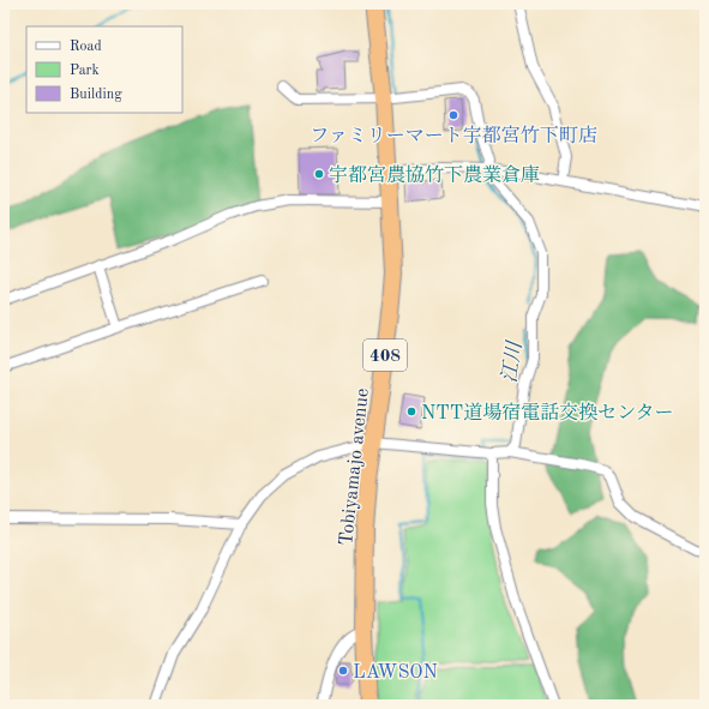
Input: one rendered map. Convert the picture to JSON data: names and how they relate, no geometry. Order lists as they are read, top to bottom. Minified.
{"streets":{"highway":["408","Tobiyamajo avenue"]},"water":["江川"],"places":["ファミリーマート宇都宮竹下町店","宇都宮農協竹下農業倉庫","NTT道場宿電話交換センター","LAWSON"],"legend":["Road","Park","Building"]}
